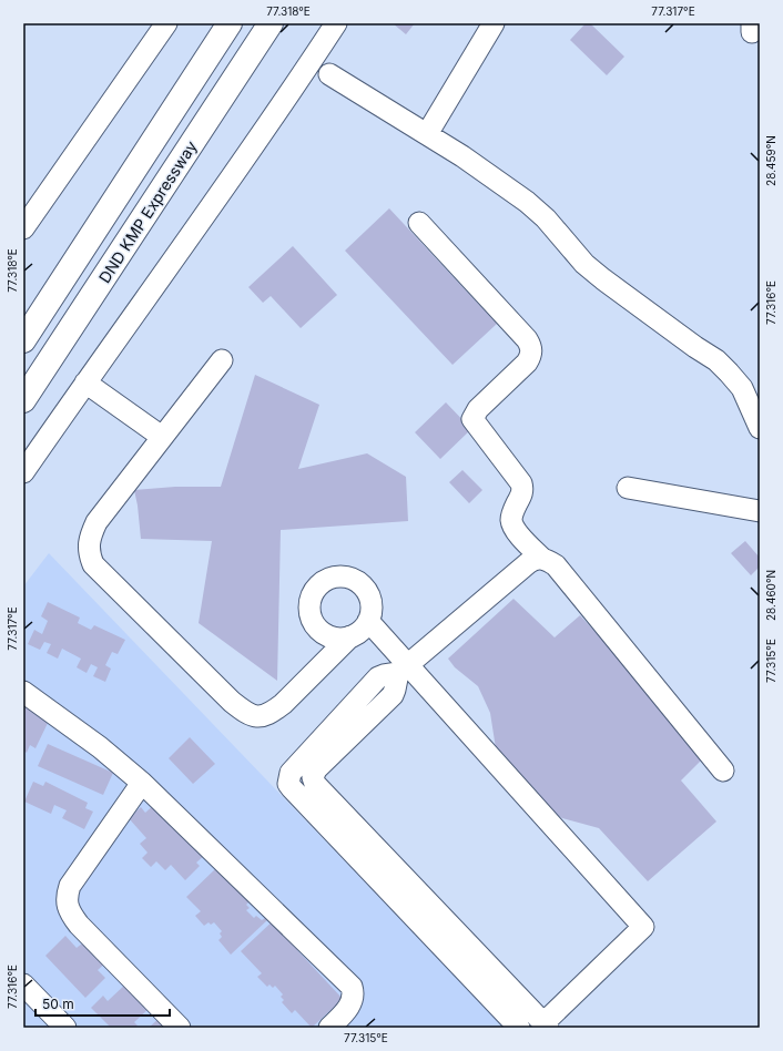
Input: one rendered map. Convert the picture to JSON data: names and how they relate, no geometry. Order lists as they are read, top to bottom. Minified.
{"streets":{"highway":["DND KMP Expressway"]},"scale_bar":"50 m","coordinates":["77.318°E","77.317°E","28.459°N","77.316°E","28.460°N","77.315°E"]}
